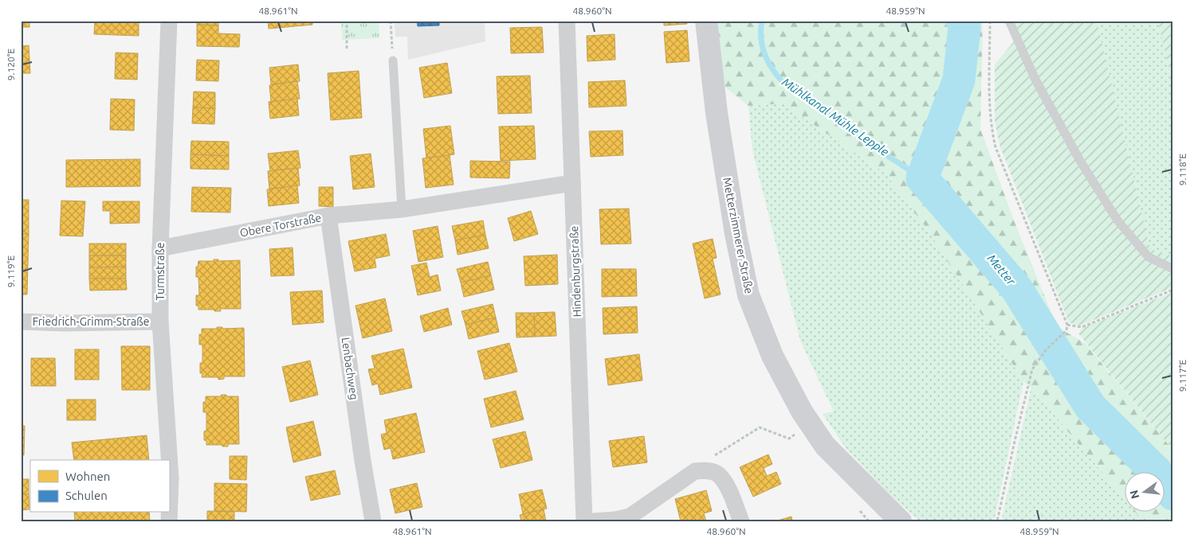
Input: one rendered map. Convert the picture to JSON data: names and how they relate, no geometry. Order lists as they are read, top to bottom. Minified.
{"streets":{"main road":["Metterzimmerer Straße"],"street":["Obere Torstraße","Turmstraße","Hindenburgstraße","Friedrich-Grimm-Straße","Lenbachweg"]},"crossings":[["Obere Torstraße","Turmstraße"],["Obere Torstraße","Hindenburgstraße"],["Obere Torstraße","Lenbachweg"],["Turmstraße","Friedrich-Grimm-Straße"]],"water":["Mühlkanal Mühle Lepple","Metter"],"legend":["Wohnen","Schulen"],"north":"left","coordinates":["48.961°N","48.960°N","48.959°N","9.120°E","9.118°E","9.119°E","9.117°E"]}
